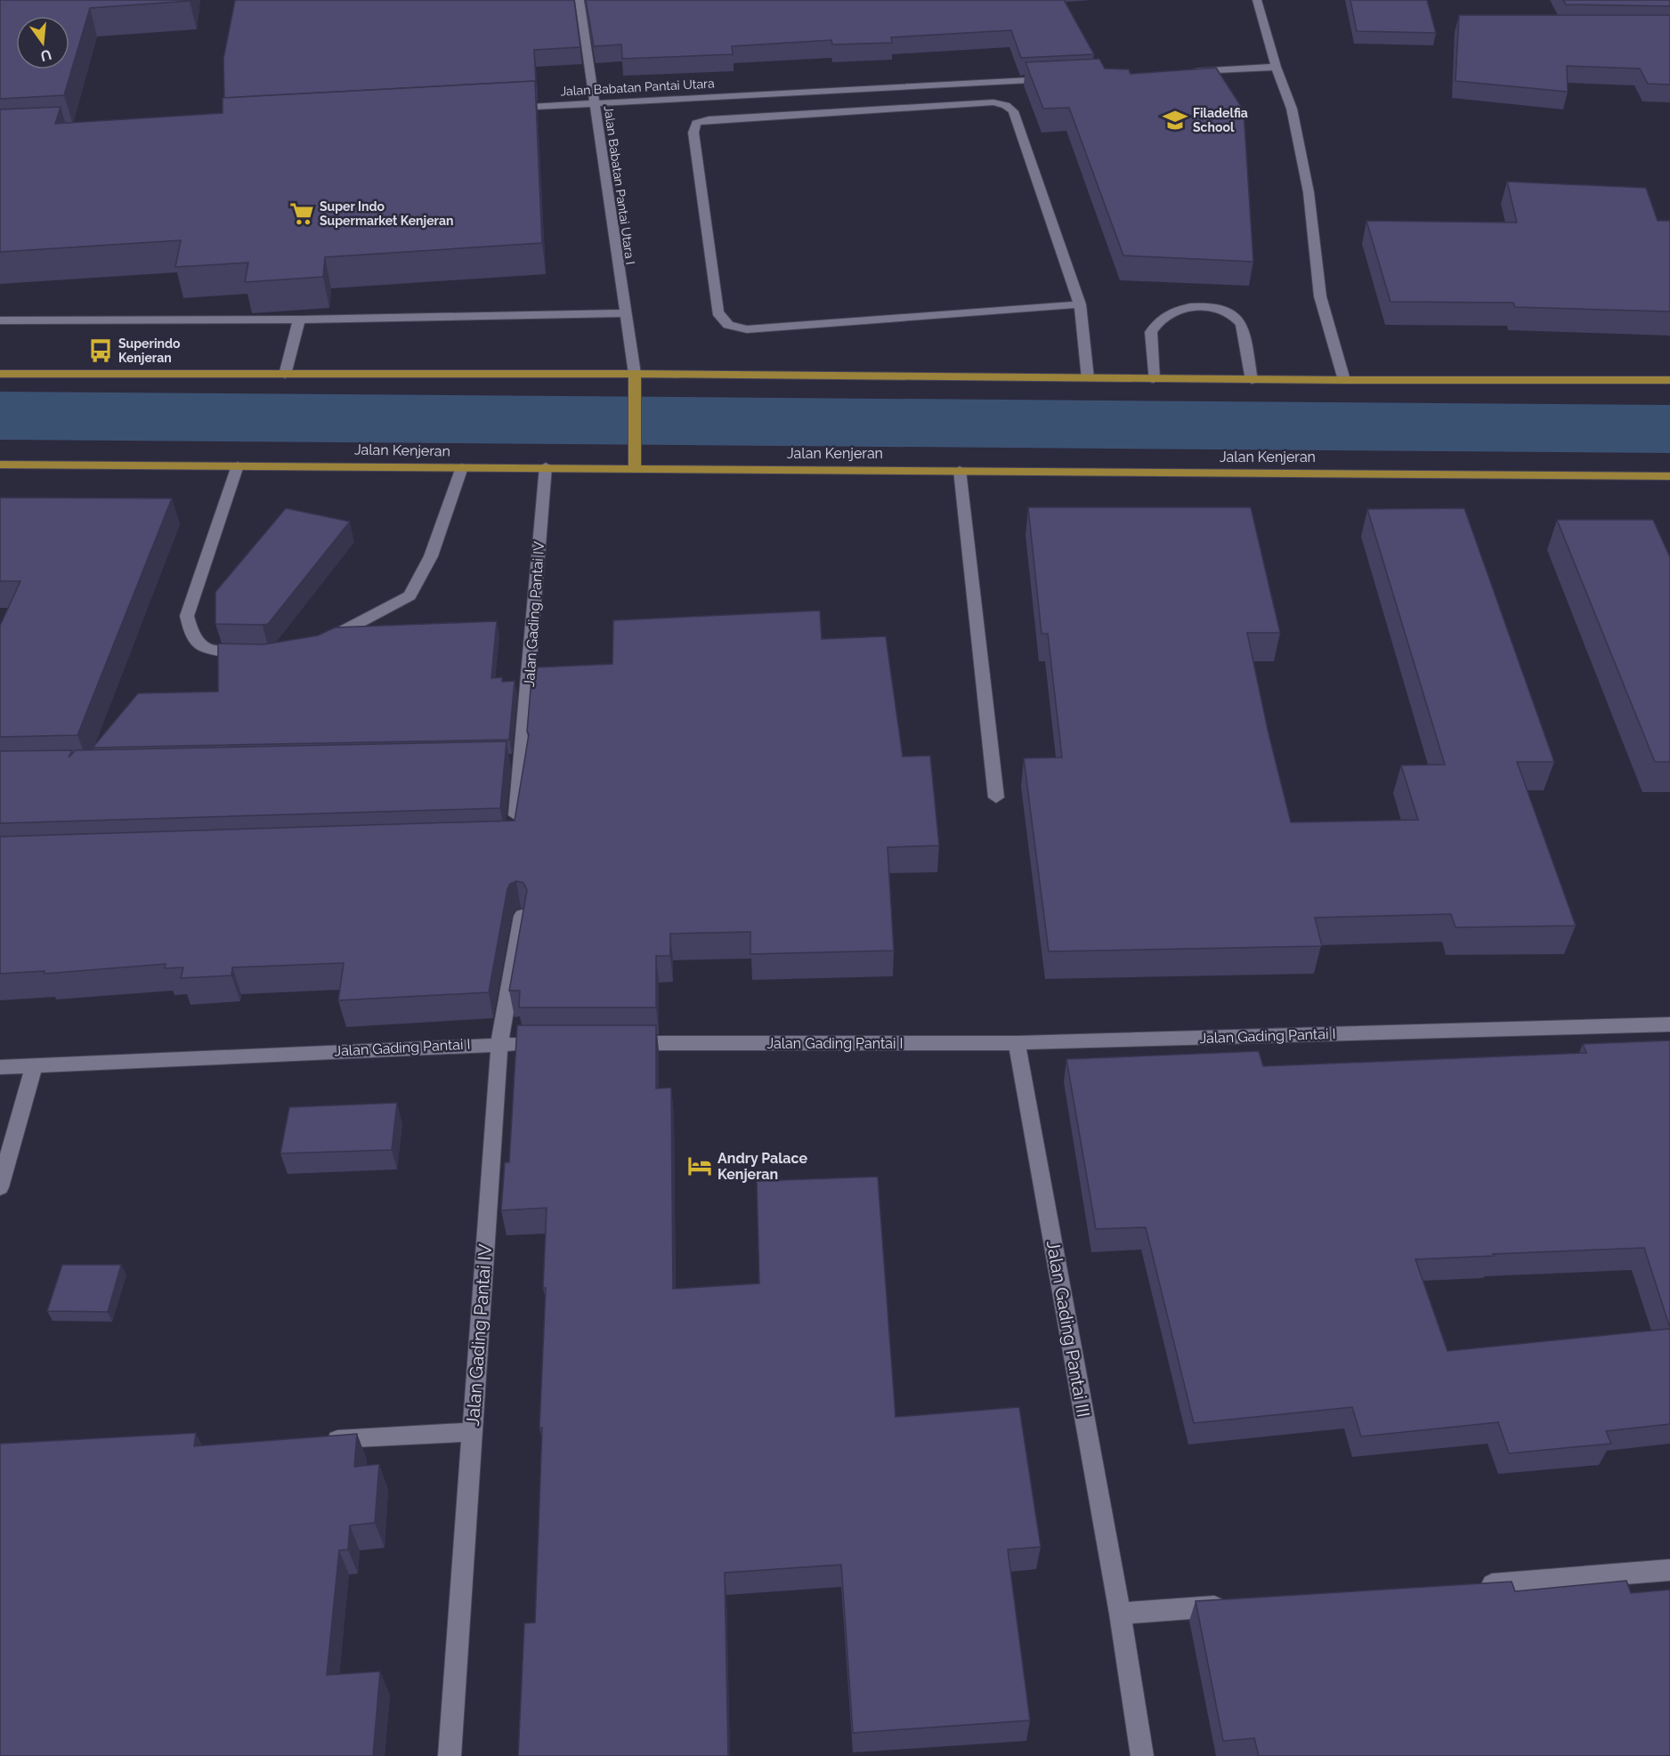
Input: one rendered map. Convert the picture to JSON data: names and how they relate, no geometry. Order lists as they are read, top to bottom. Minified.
{"streets":{"main road":["Jalan Kenjeran"],"street":["Jalan Babatan Pantai Utara","Jalan Babatan Pantai Utara I","Jalan Gading Pantai IV","Jalan Gading Pantai I","Jalan Gading Pantai III"]},"crossings":[["Jalan Babatan Pantai Utara","Jalan Babatan Pantai Utara I"],["Jalan Kenjeran","Jalan Gading Pantai IV"],["Jalan Gading Pantai IV","Jalan Gading Pantai I"],["Jalan Gading Pantai I","Jalan Gading Pantai III"]],"places":{"school or university":["Filadelfia School"],"supermarket":["Super Indo Supermarket Kenjeran"],"bus stop":["Superindo Kenjeran"],"hotel":["Andry Palace Kenjeran"]},"north":"bottom"}
